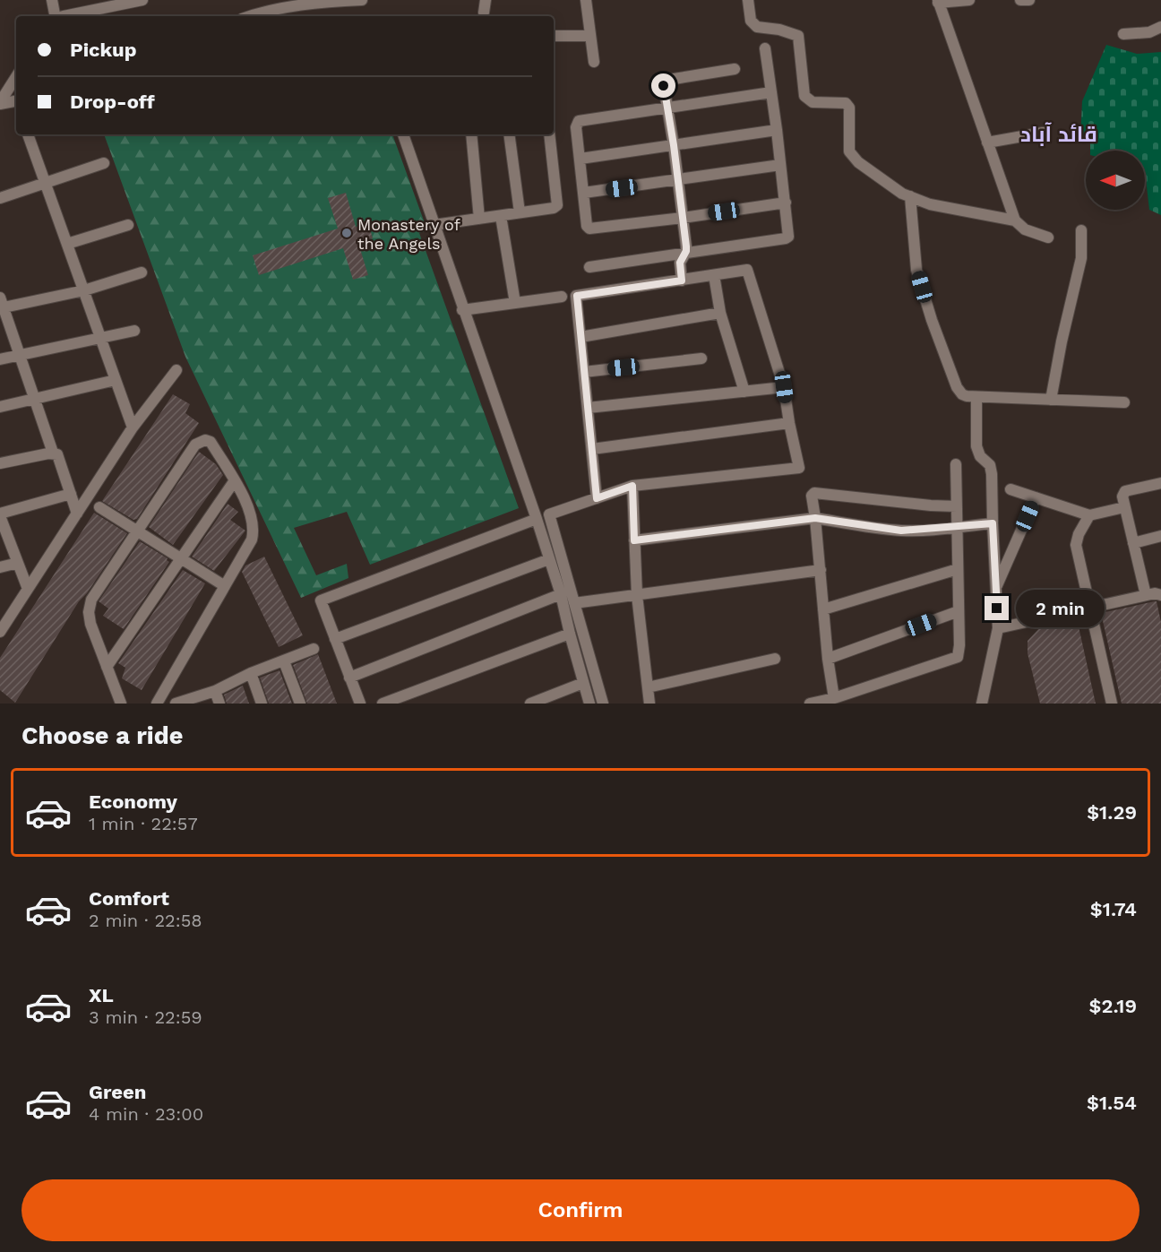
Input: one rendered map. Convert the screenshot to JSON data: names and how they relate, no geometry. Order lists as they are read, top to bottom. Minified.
{"districts":["قائد آباد"],"places":["Monastery of the Angels"],"north":"left","page":{"banner":["Pickup","Drop-off"],"bubble":"2 min","heading":"Choose a ride","list":[{"name":"Economy","note":"1 min · 22:57","value":"$1.29"},{"name":"Comfort","note":"2 min · 22:58","value":"$1.74"},{"name":"XL","note":"3 min · 22:59","value":"$2.19"},{"name":"Green","note":"4 min · 23:00","value":"$1.54"}],"buttons":"Confirm"}}
